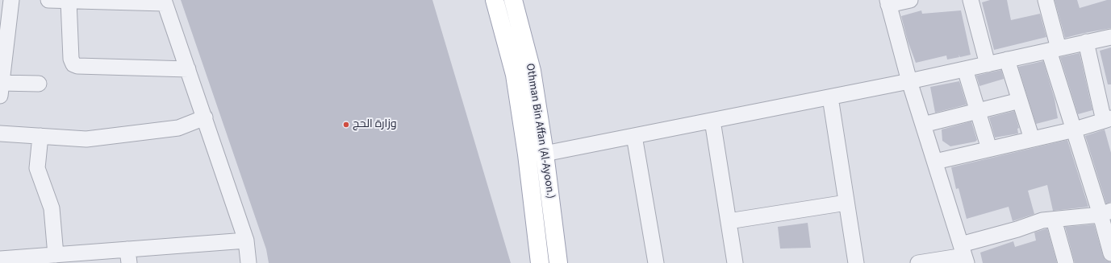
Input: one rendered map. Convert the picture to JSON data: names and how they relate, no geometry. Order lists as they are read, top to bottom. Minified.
{"streets":{"main road":["Othman Bin Affan (Al-Ayoon.)"]},"places":["وزارة الحج"]}
